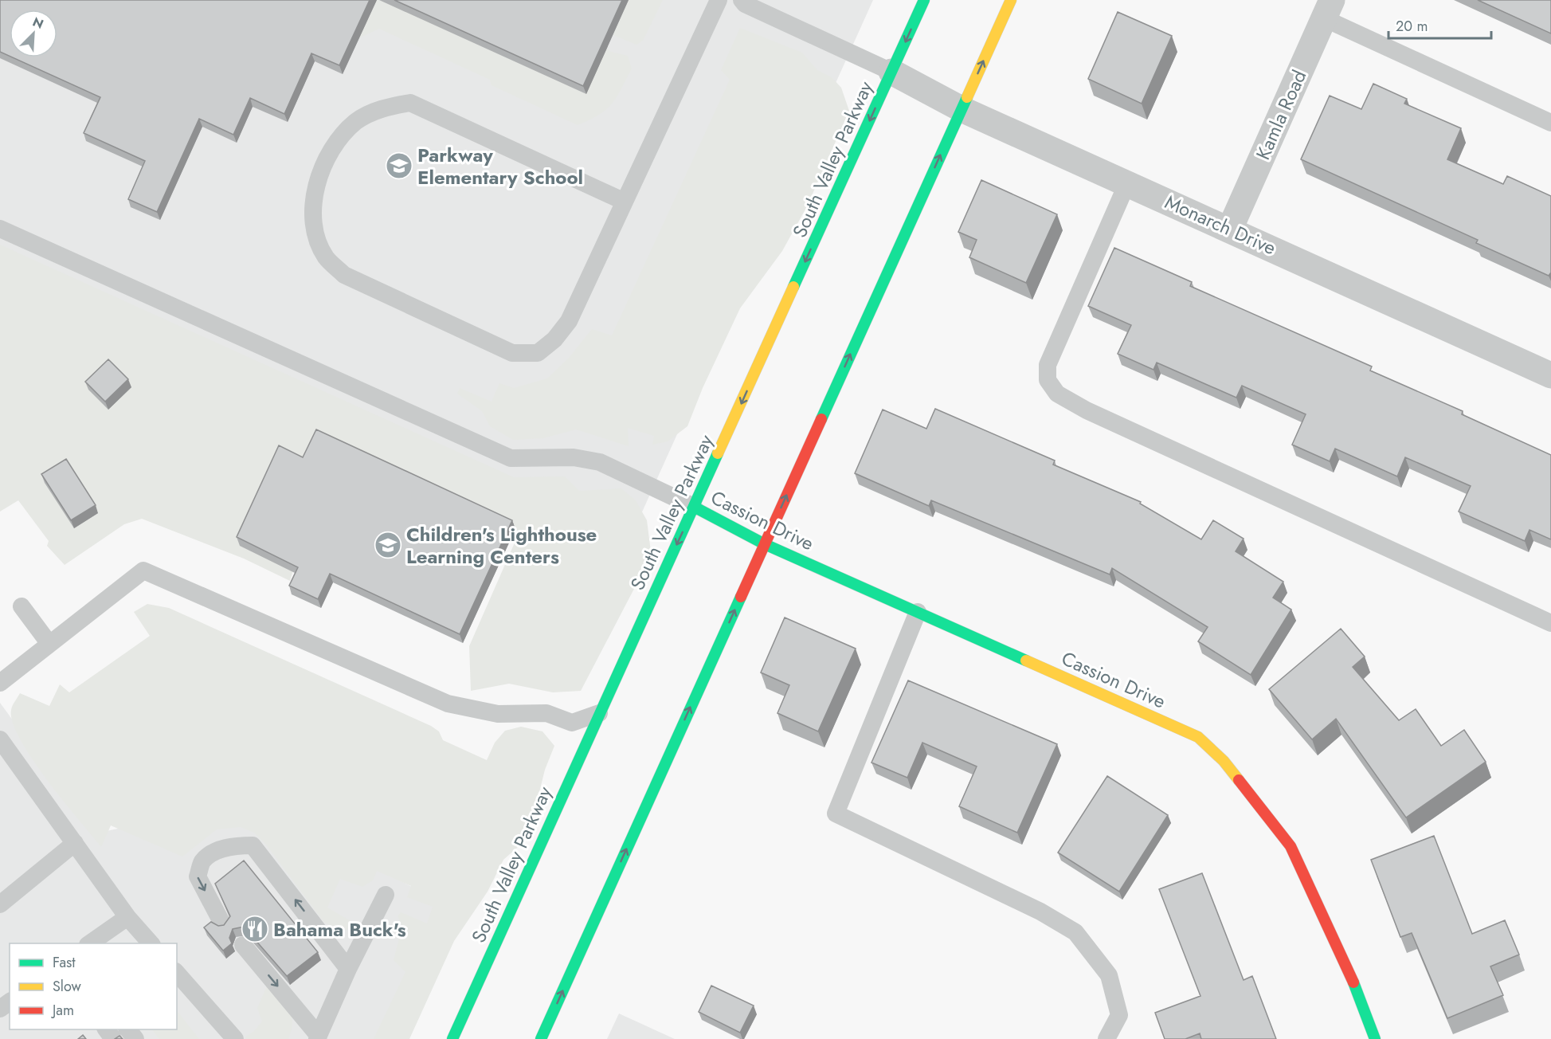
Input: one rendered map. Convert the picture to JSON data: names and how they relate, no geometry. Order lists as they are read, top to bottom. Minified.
{"streets":{"main road":["South Valley Parkway","Cassion Drive"],"street":["Kamla Road","Monarch Drive"]},"crossings":[["Kamla Road","Monarch Drive"],["South Valley Parkway","Monarch Drive"],["South Valley Parkway","Cassion Drive"]],"places":{"school or university":["Parkway Elementary School","Children's Lighthouse Learning Centers"],"restaurant":["Bahama Buck's"]},"legend":["Fast","Slow","Jam"],"scale_bar":"20 m","north":"top right"}
